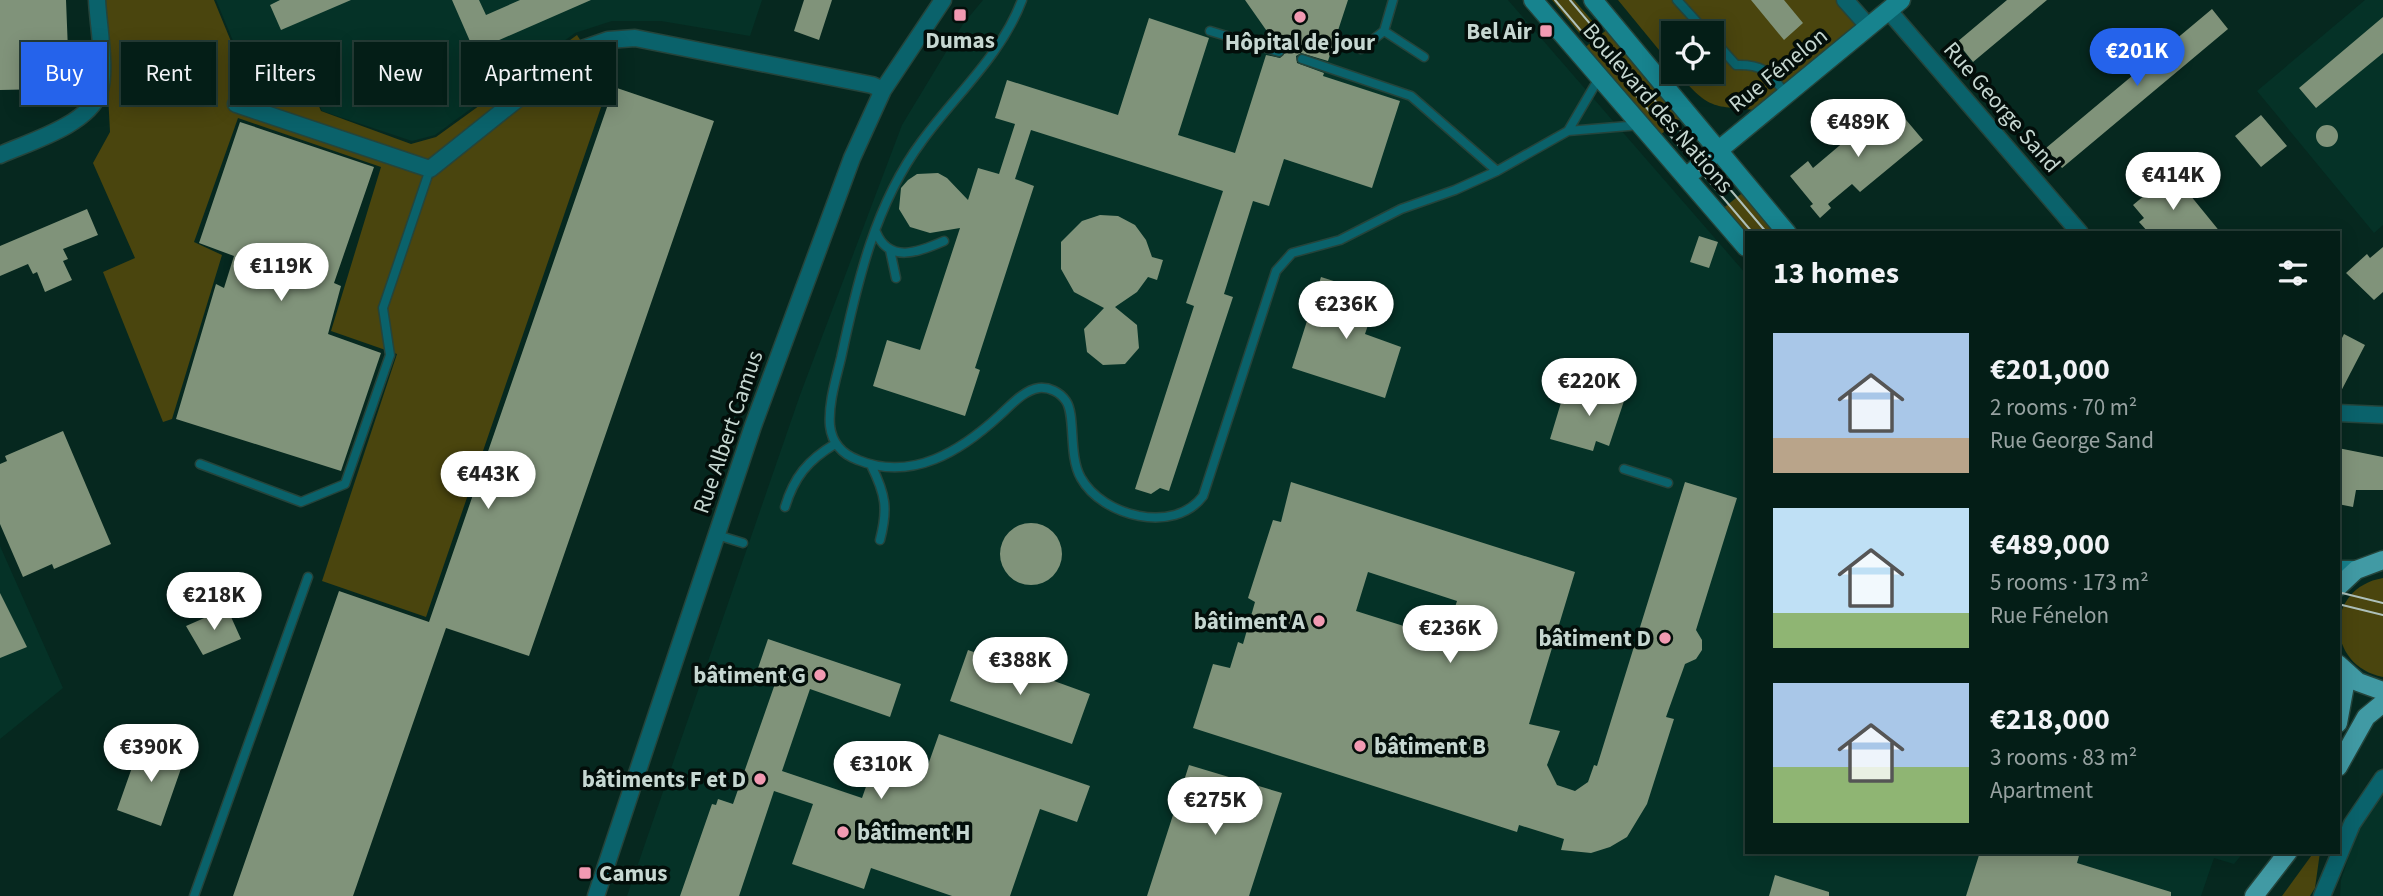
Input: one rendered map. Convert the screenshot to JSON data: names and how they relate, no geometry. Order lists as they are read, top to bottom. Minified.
{"streets":{"main road":["Rue Fénelon","Boulevard des Nations"],"street":["Rue George Sand","Rue Albert Camus"]},"crossings":[["Rue Fénelon","Rue George Sand"],["Rue Fénelon","Boulevard des Nations"]],"places":{"transit":["Dumas","Bel Air","Camus"],"other":["Hôpital de jour","bâtiment A","bâtiment D","bâtiment G","bâtiment B","bâtiments F et D","bâtiment H"]},"page":{"price":["€201K","€489K","€414K","€119K","€236K","€220K","€443K","€218K","€236K","€388K","€390K","€310K","€275K"],"chip":["Buy","Rent","Filters","New","Apartment"],"heading":"13 homes","list":[{"name":"€201,000","note":"2 rooms · 70 m² · Rue George Sand"},{"name":"€489,000","note":"5 rooms · 173 m² · Rue Fénelon"},{"name":"€218,000","note":"3 rooms · 83 m² · Apartment"}]}}
